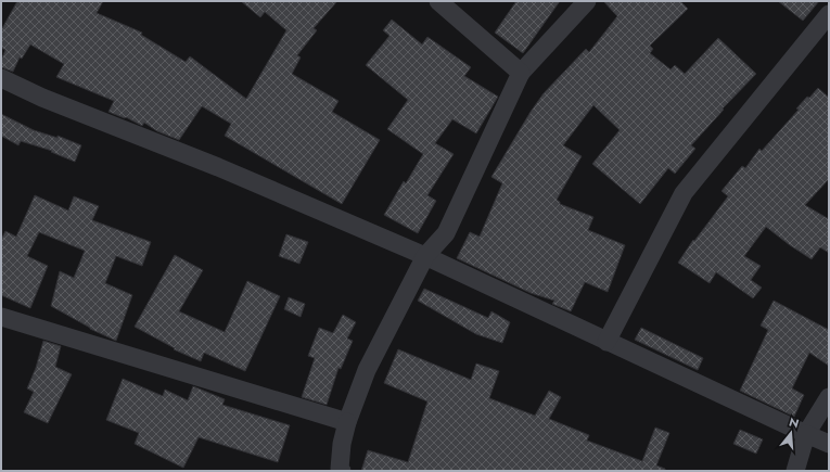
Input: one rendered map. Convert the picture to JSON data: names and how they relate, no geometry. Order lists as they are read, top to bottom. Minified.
{"north":"top"}
